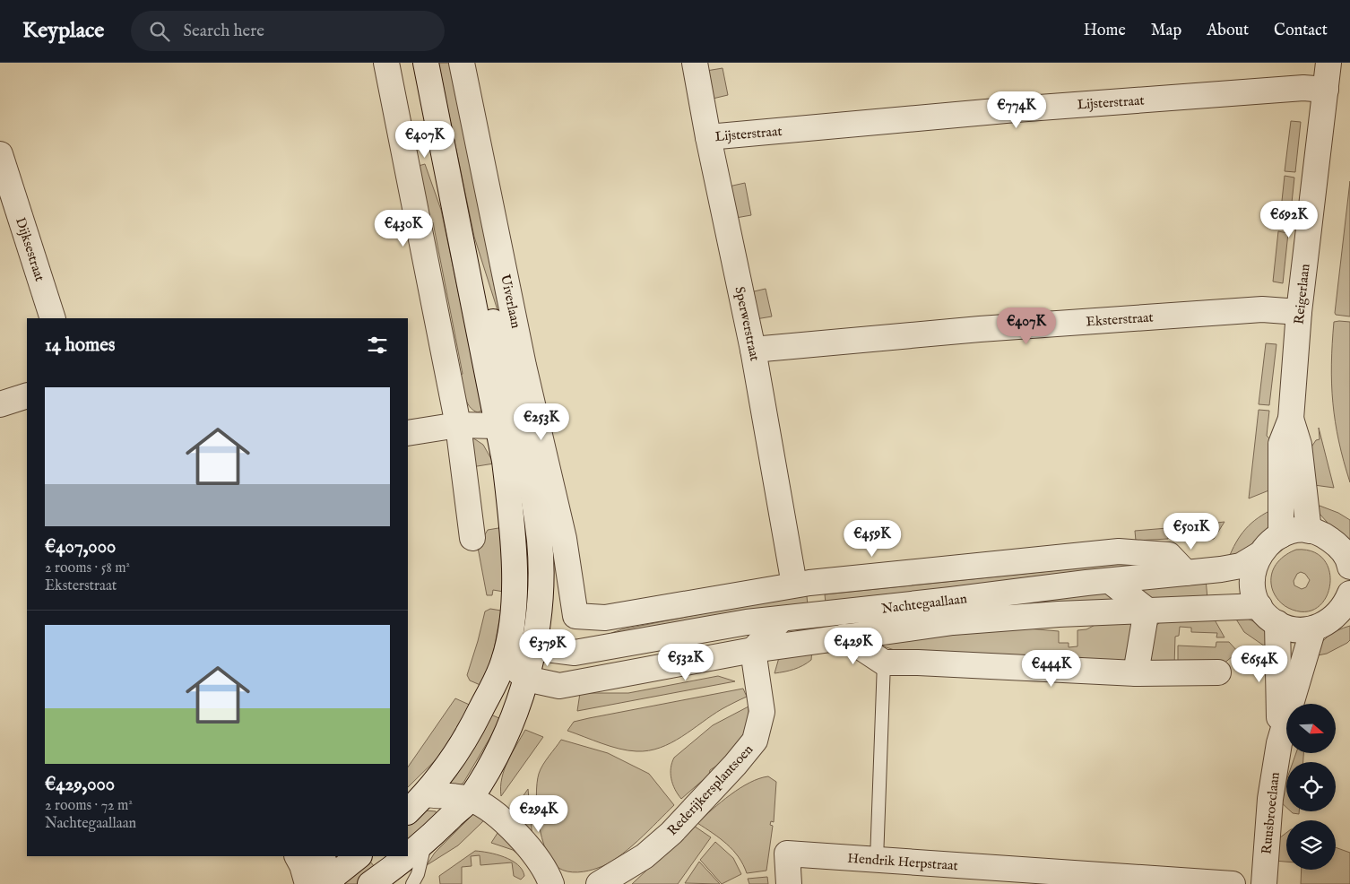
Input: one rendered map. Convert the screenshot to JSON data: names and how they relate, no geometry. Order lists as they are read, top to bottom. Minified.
{"streets":{"street":["Lijsterstraat","Dijksestraat","Reigerlaan","Uiverlaan","Eksterstraat","Sperwerstraat","Nachtegaallaan","Rederijkersplantsoen","Ruusbroeclaan","Hendrik Herpstraat"]},"crossings":[["Lijsterstraat","Reigerlaan"],["Lijsterstraat","Sperwerstraat"],["Reigerlaan","Eksterstraat"],["Reigerlaan","Nachtegaallaan"],["Uiverlaan","Sperwerstraat"],["Uiverlaan","Nachtegaallaan"],["Eksterstraat","Sperwerstraat"],["Nachtegaallaan","Rederijkersplantsoen"]],"north":"right","page":{"header":"Keyplace","search":"Search here","nav":["Home","Map","About","Contact"],"price":["€774K","€407K","€692K","€430K","€407K","€253K","€501K","€459K","€429K","€379K","€532K","€654K","€444K","€294K"],"heading":"14 homes","list":[{"name":"€407,000","note":"2 rooms · 58 m² · Eksterstraat"},{"name":"€429,000","note":"2 rooms · 72 m² · Nachtegaallaan"}]}}
